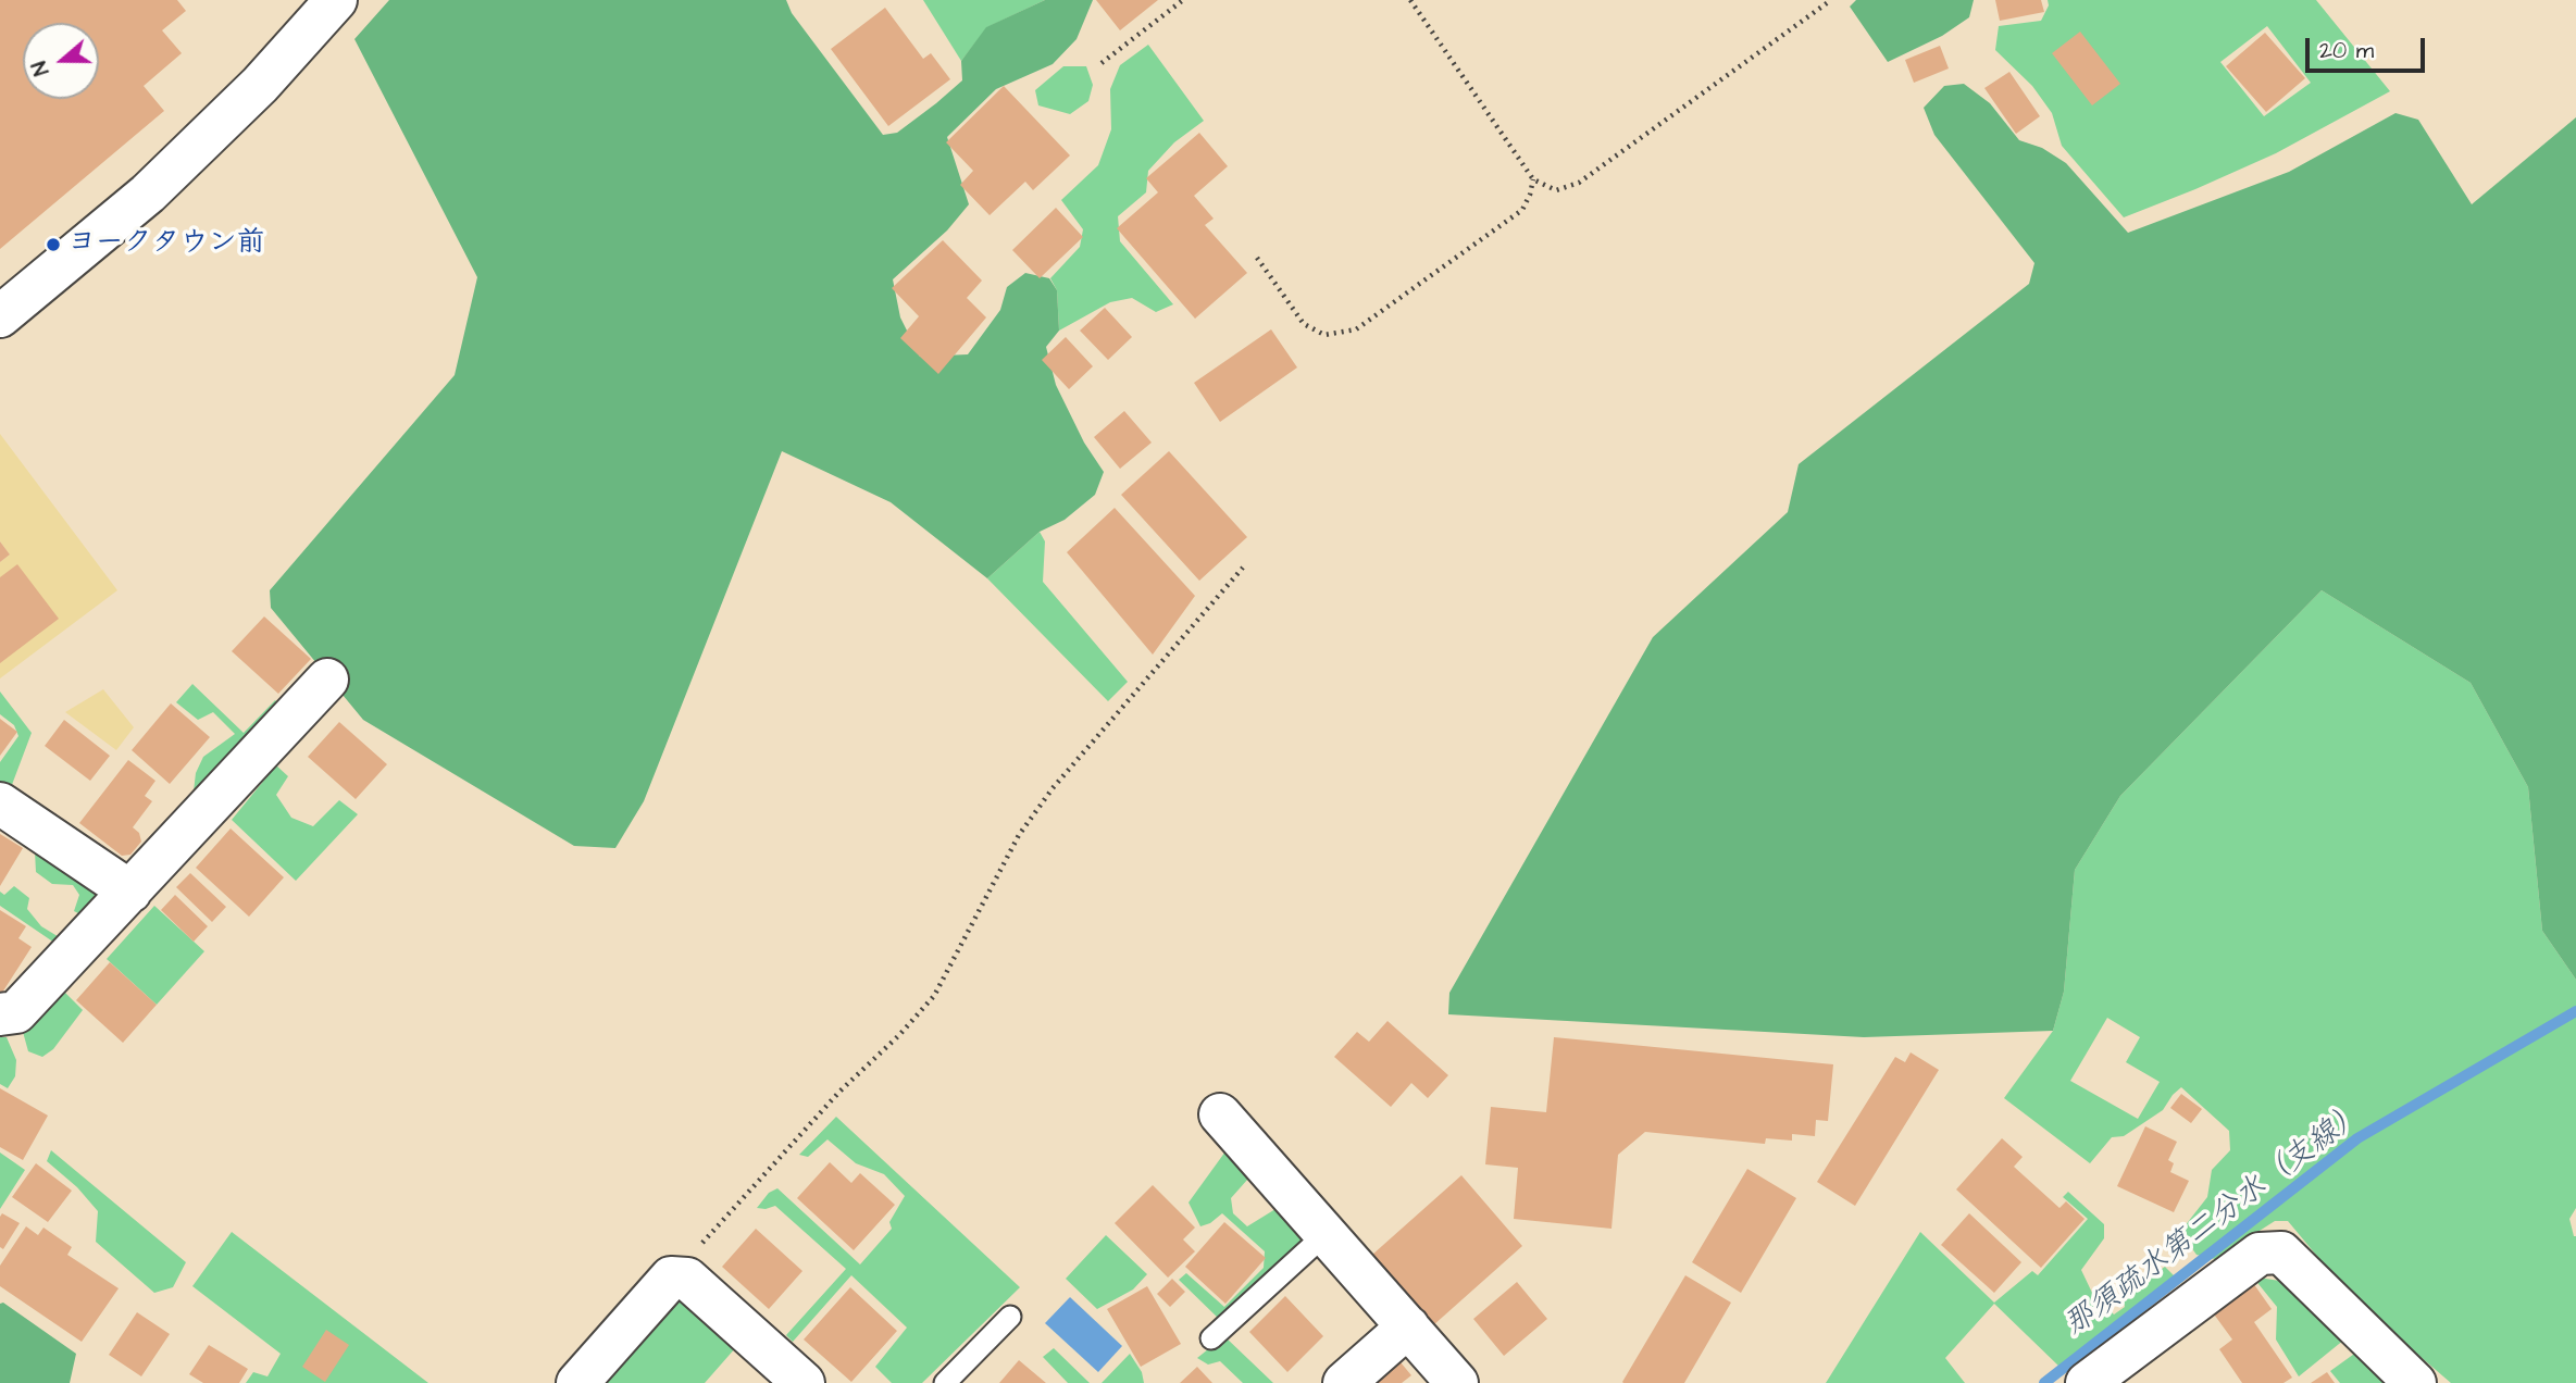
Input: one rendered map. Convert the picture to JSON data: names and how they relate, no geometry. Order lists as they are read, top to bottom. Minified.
{"water":["那須疏水第二分水（支線）"],"places":["ヨークタウン前"],"scale_bar":"20 m","north":"left"}
